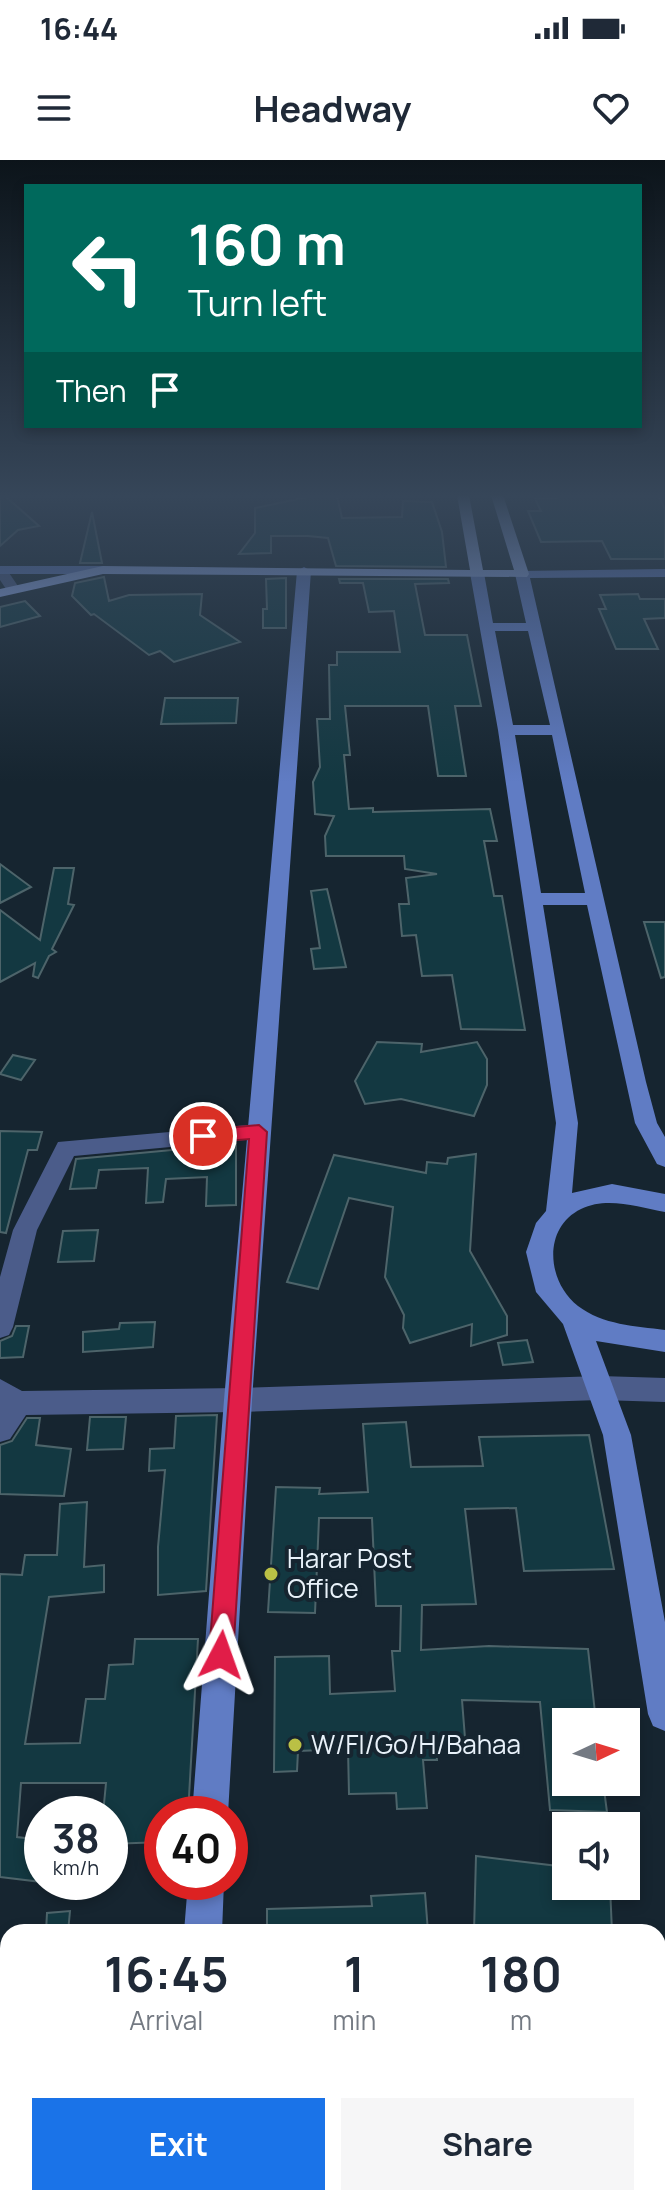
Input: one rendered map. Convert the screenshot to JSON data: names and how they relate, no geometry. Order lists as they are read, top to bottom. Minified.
{"places":["Harar Post Office","W/FI/Go/H/Bahaa"],"north":"right","page":{"status":"16:44","header":"Headway","turn":["160 m","Turn left"],"then":"Then","speed":"38 km/h","limit":"40","eta":["16:45","Arrival","1","min","180","m"],"buttons":["Exit","Share"]}}
